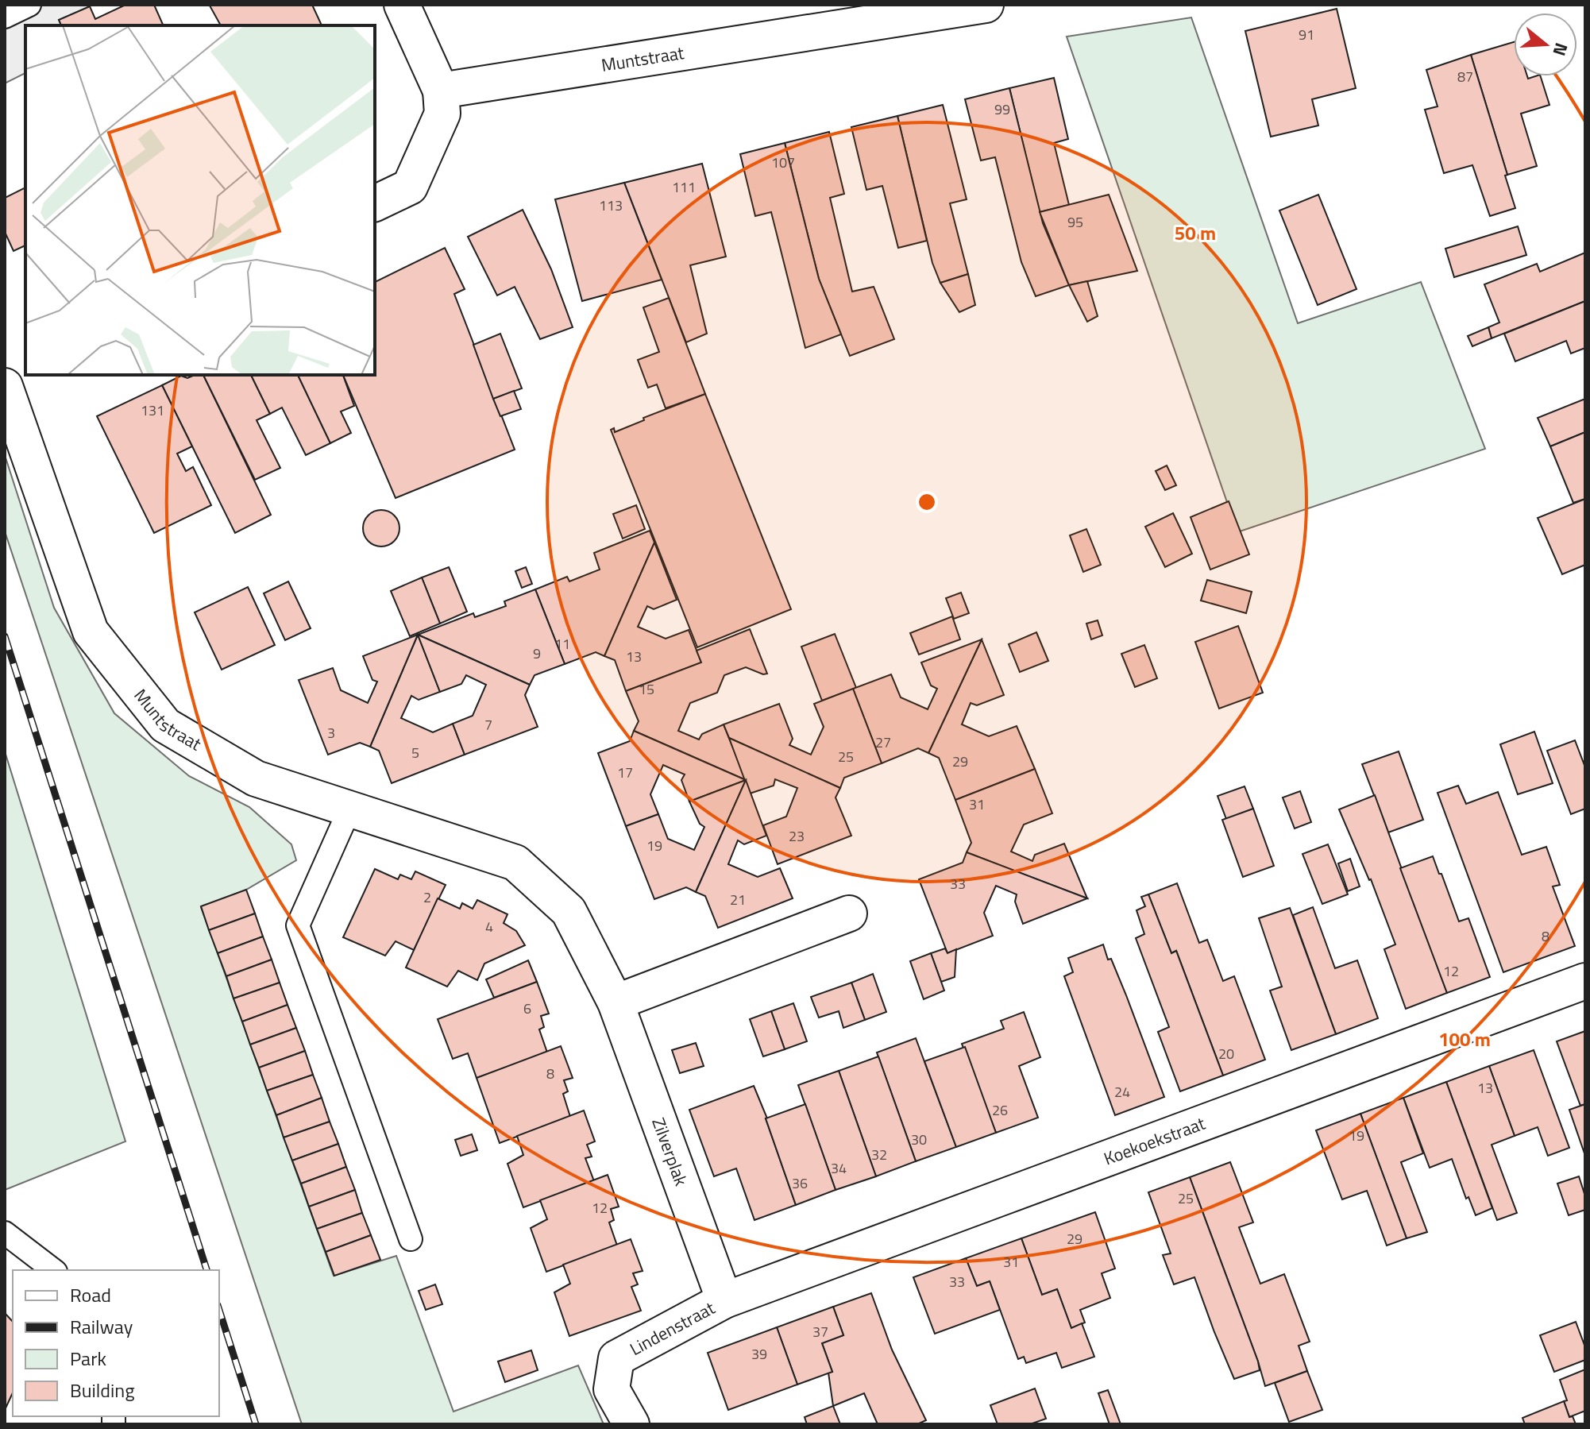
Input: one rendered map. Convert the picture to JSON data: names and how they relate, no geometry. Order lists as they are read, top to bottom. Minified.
{"streets":{"street":["Muntstraat","Koekoekstraat","Zilverplak","Lindenstraat"]},"crossings":[["Muntstraat","Zilverplak"],["Koekoekstraat","Zilverplak"],["Koekoekstraat","Lindenstraat"],["Zilverplak","Lindenstraat"]],"house_numbers":["91","87","99","107","111","113","95","131","11","9","13","15","7","3","27","5","25","29","17","31","23","19","33","2","21","4","8","12","6","20","8","13","24","26","19","30","32","34","36","25","12","29","31","33","37","39"],"legend":["Road","Railway","Park","Building"],"north":"right","rings":["50 m","100 m"]}
